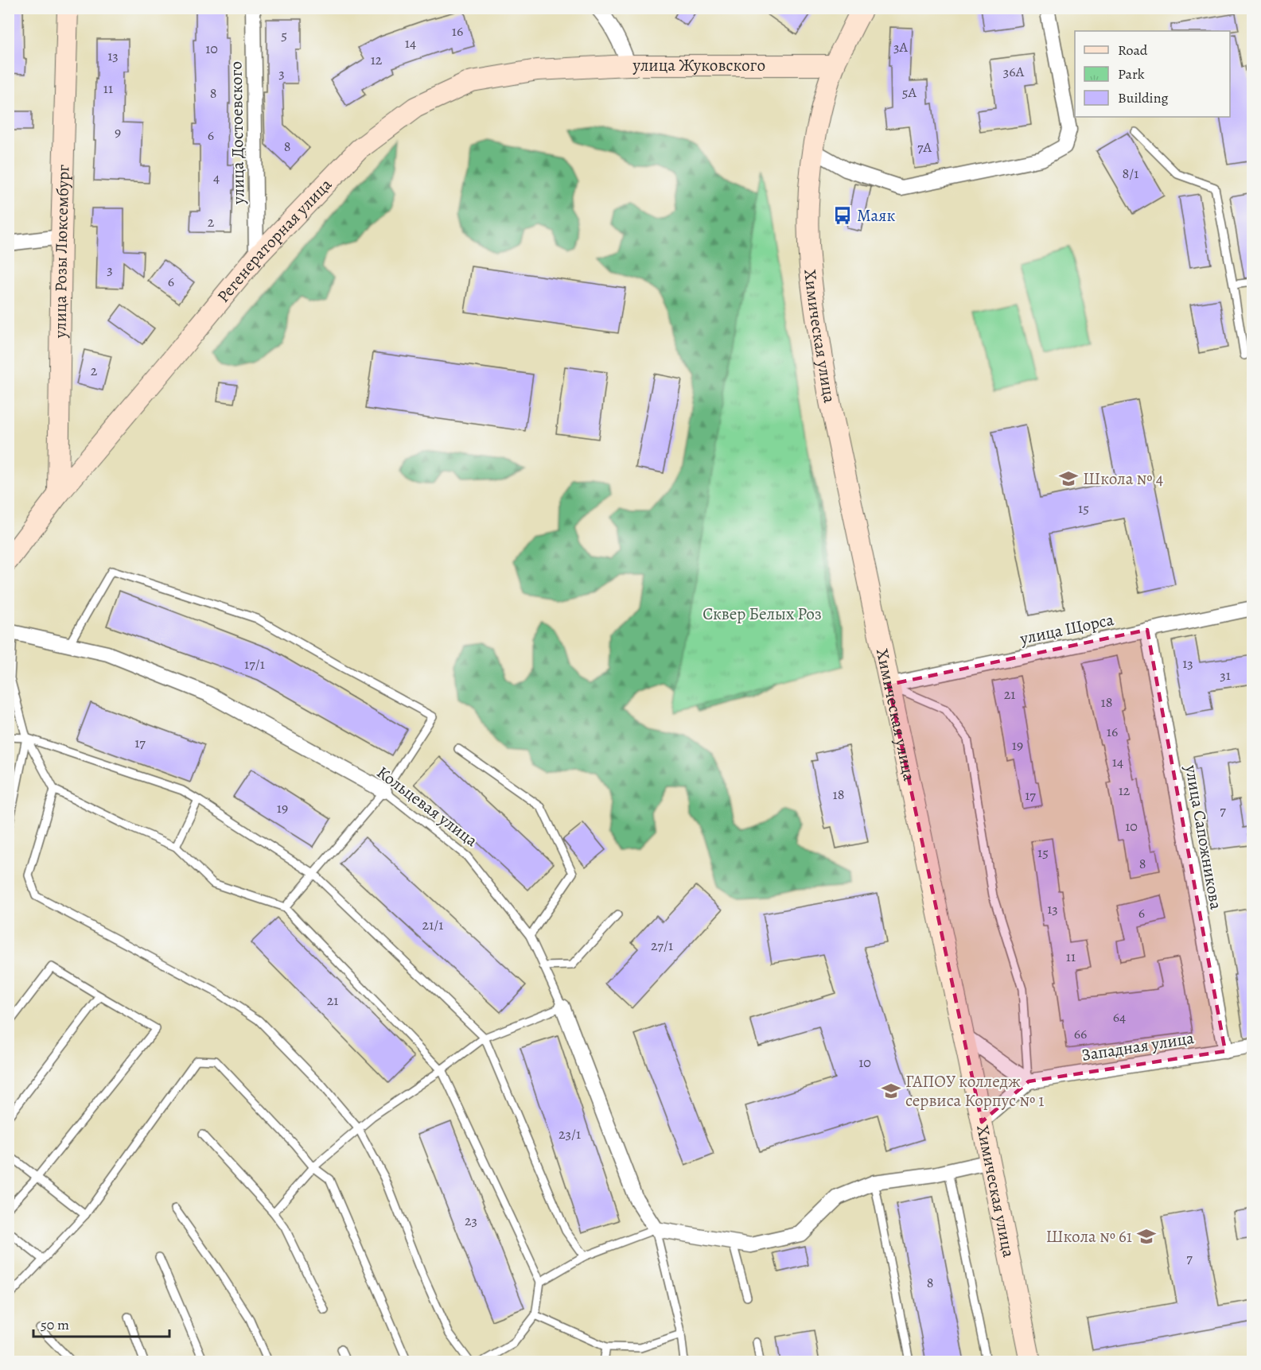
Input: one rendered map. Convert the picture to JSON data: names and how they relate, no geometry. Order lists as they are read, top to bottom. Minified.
{"streets":{"street":["улица Жуковского","улица Достоевского","Регенераторная улица","улица Розы Люксембург","Химическая улица","улица Щорса","Кольцевая улица","улица Сапожникова","Западная улица"]},"crossings":[["улица Жуковского","Регенераторная улица"],["улица Жуковского","Химическая улица"],["улица Достоевского","Регенераторная улица"],["Регенераторная улица","улица Розы Люксембург"],["Химическая улица","улица Щорса"],["улица Щорса","улица Сапожникова"],["улица Сапожникова","Западная улица"]],"parks":["Сквер Белых Роз"],"places":{"bus stop":["Маяк"],"school or university":["Школа № 4","ГАПОУ колледж сервиса Корпус № 1","Школа № 61"]},"house_numbers":["16","5","14","3А","10","13","12","36А","3","11","5А","8","9","6","8","7А","8/1","4","2","3","6","2","15","13","17/1","31","21","18","16","17","19","14","12","18","17","19","7","10","15","8","13","6","21/1","27/1","11","21","64","66","10","23/1","23","7","8"],"legend":["Road","Park","Building"],"scale_bar":"50 m"}
